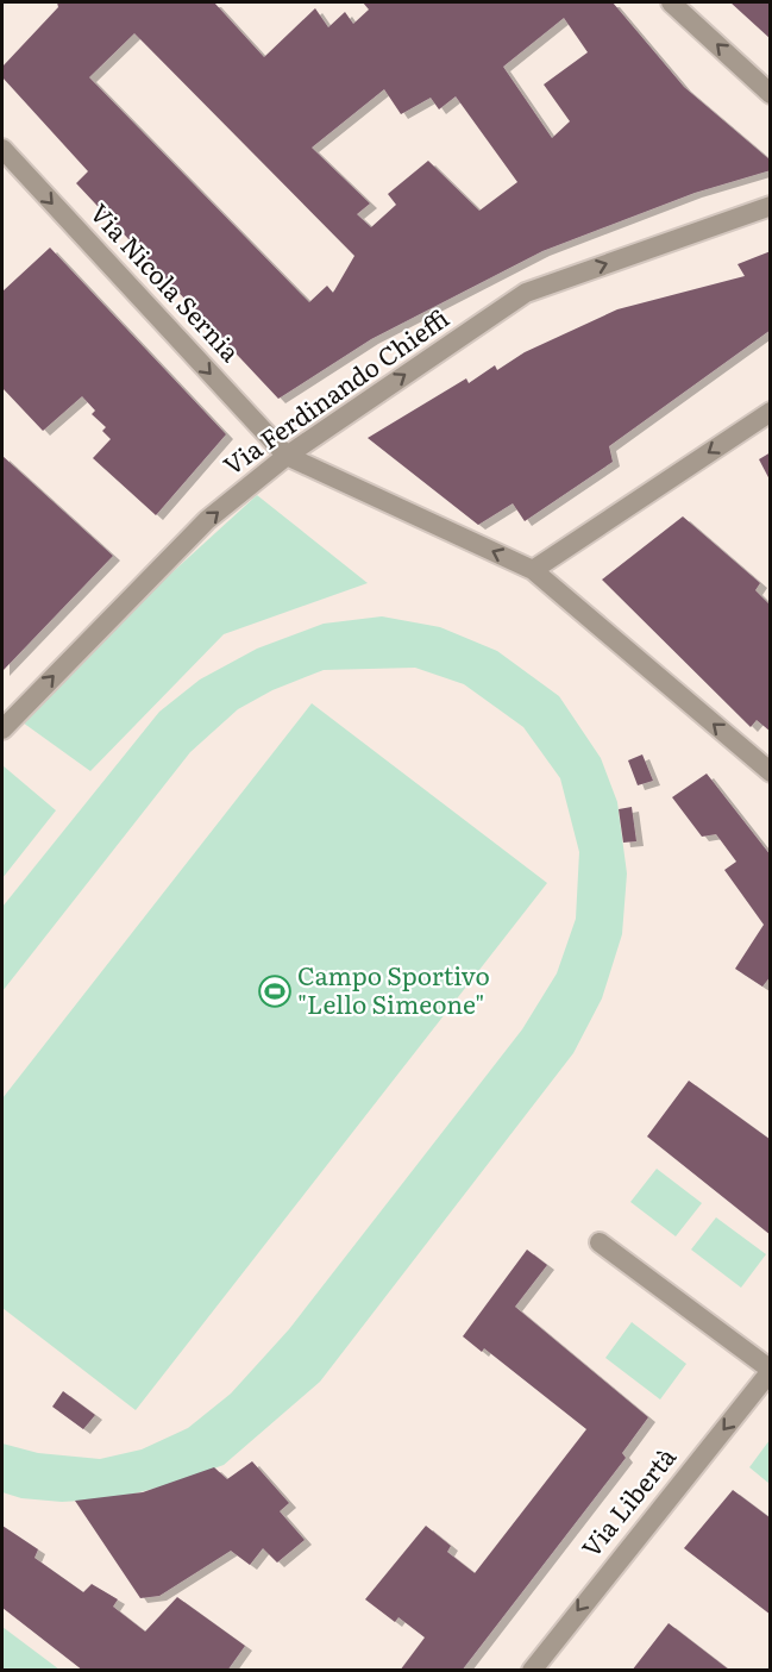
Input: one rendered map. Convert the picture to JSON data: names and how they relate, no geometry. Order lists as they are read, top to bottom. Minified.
{"streets":{"street":["Via Nicola Sernia","Via Ferdinando Chieffi","Via Libertà"]},"crossings":[["Via Nicola Sernia","Via Ferdinando Chieffi"]],"one_way":["Via Nicola Sernia","Via Ferdinando Chieffi","Via Libertà"],"places":{"sports":["Campo Sportivo \"Lello Simeone\""]}}
